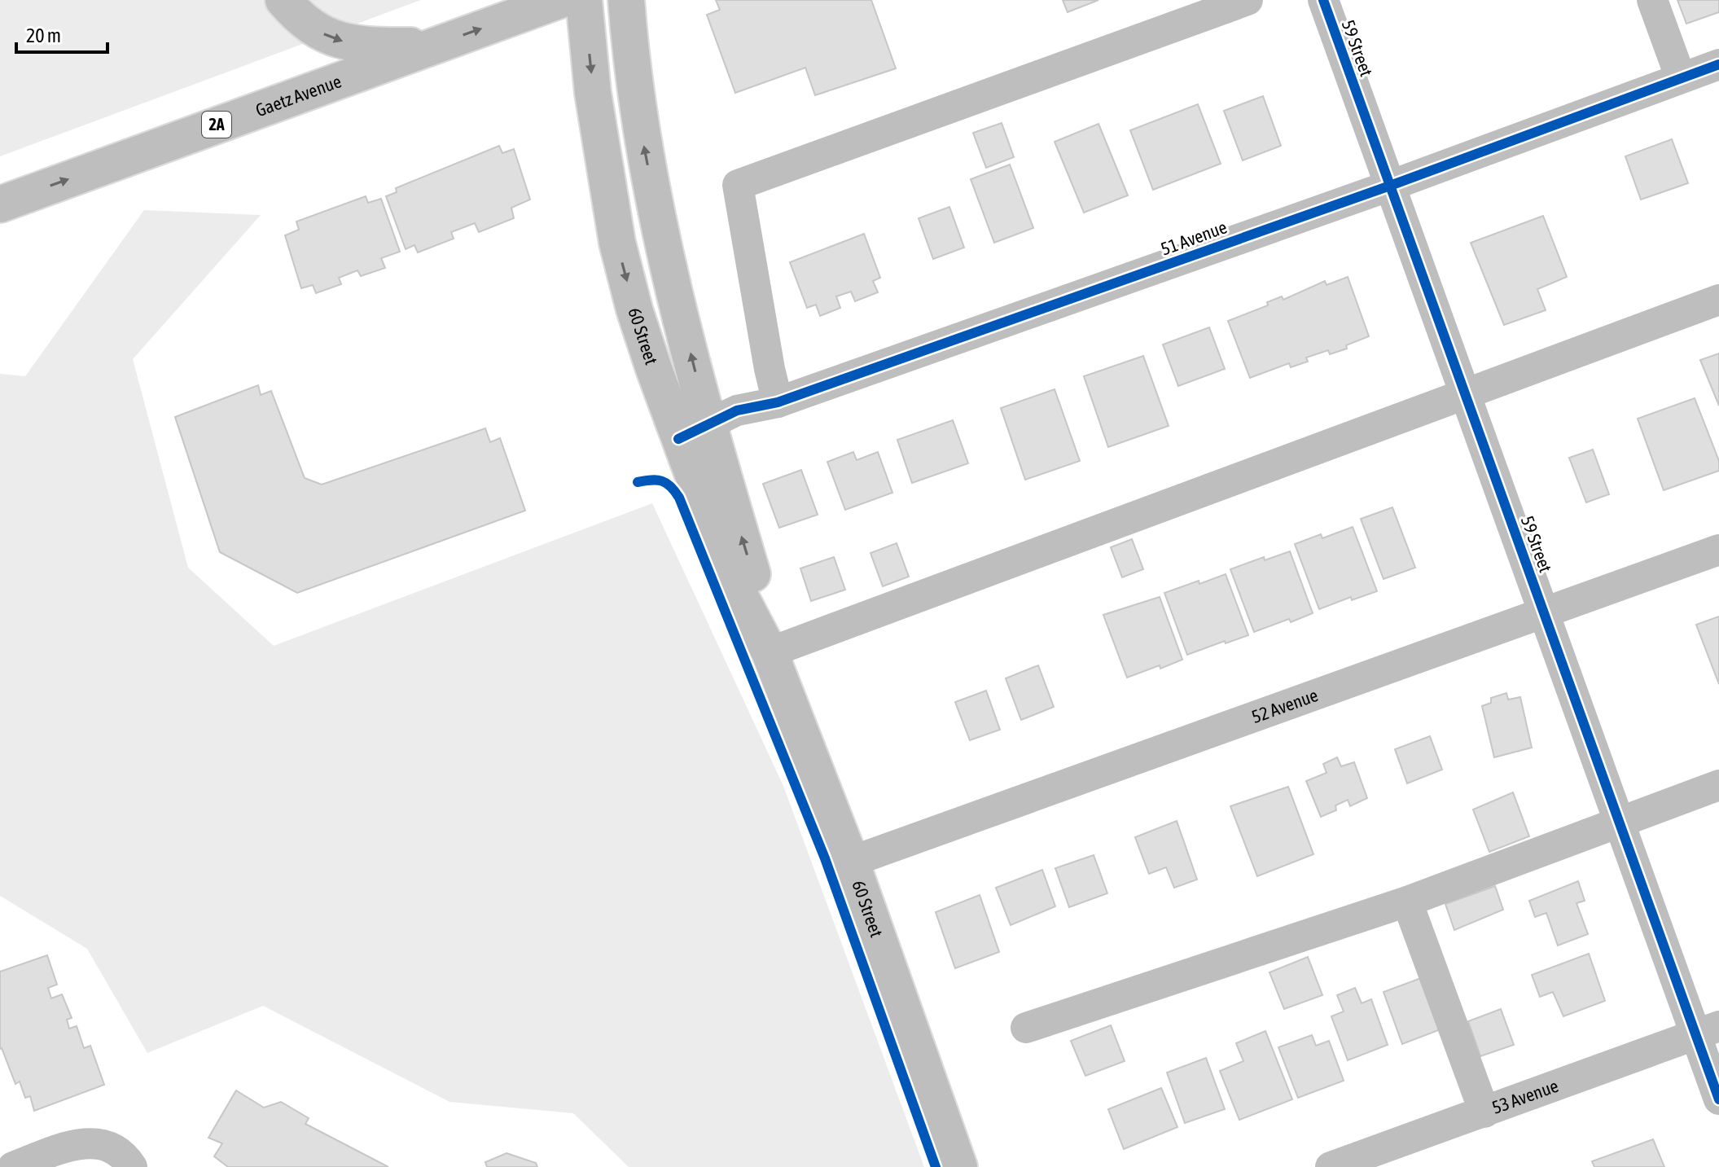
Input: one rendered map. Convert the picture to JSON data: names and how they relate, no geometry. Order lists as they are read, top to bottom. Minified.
{"streets":{"main road":["Gaetz Avenue","2A","60 Street"],"street":["59 Street","51 Avenue","52 Avenue","53 Avenue"]},"crossings":[["59 Street","51 Avenue"],["59 Street","52 Avenue"],["59 Street","53 Avenue"],["51 Avenue","60 Street"],["60 Street","52 Avenue"]],"one_way":["Gaetz Avenue"],"scale_bar":"20 m"}
